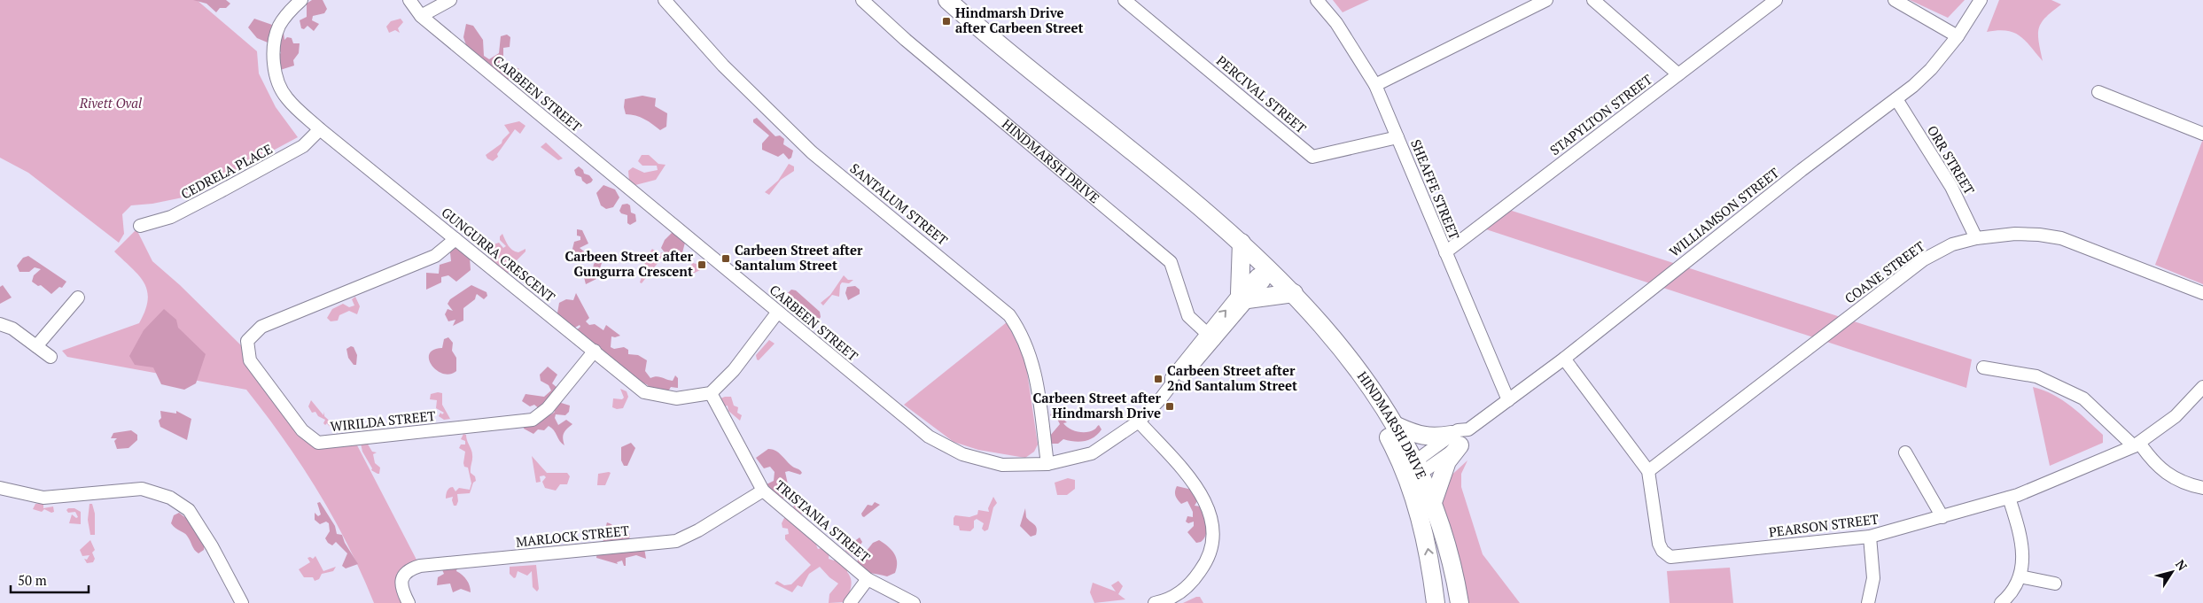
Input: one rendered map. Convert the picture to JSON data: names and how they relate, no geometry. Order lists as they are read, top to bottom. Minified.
{"streets":{"main road":["HINDMARSH DRIVE"],"street":["CARBEEN STREET","PERCIVAL STREET","STAPYLTON STREET","ORR STREET","CEDRELA PLACE","SHEAFFE STREET","SANTALUM STREET","WILLIAMSON STREET","GUNGURRA CRESCENT","COANE STREET","WIRILDA STREET","TRISTANIA STREET","PEARSON STREET","MARLOCK STREET"]},"crossings":[["CARBEEN STREET","HINDMARSH DRIVE"],["CARBEEN STREET","SANTALUM STREET"],["PERCIVAL STREET","SHEAFFE STREET"],["STAPYLTON STREET","SHEAFFE STREET"],["ORR STREET","WILLIAMSON STREET"],["ORR STREET","COANE STREET"],["HINDMARSH DRIVE","WILLIAMSON STREET"],["CEDRELA PLACE","GUNGURRA CRESCENT"],["SHEAFFE STREET","WILLIAMSON STREET"],["WILLIAMSON STREET","PEARSON STREET"],["GUNGURRA CRESCENT","WIRILDA STREET"],["GUNGURRA CRESCENT","TRISTANIA STREET"],["COANE STREET","PEARSON STREET"],["TRISTANIA STREET","MARLOCK STREET"]],"parks":["Rivett Oval"],"places":{"transit":["Hindmarsh Drive after Carbeen Street","Carbeen Street after Santalum Street","Carbeen Street after Gungurra Crescent","Carbeen Street after 2nd Santalum Street","Carbeen Street after Hindmarsh Drive"]},"scale_bar":"50 m","north":"top right"}
